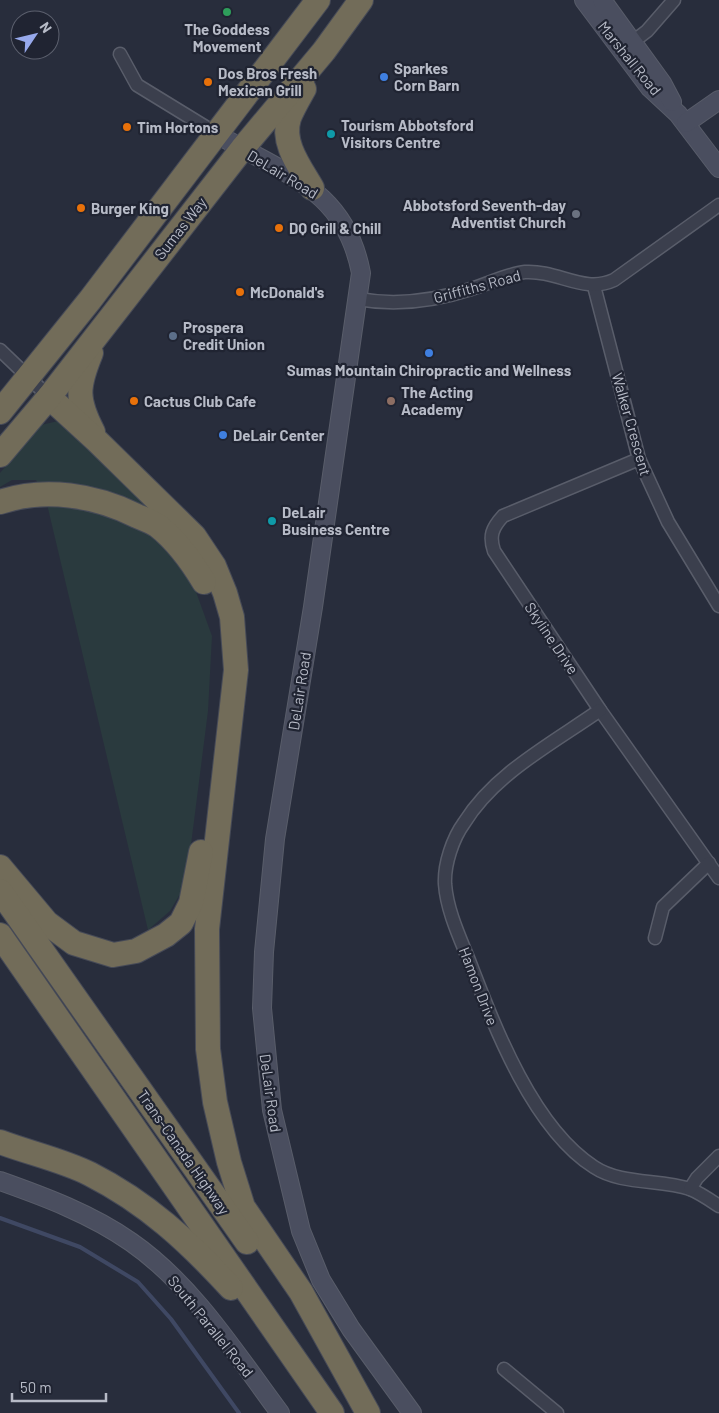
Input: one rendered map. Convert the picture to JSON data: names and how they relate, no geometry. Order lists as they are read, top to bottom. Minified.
{"streets":{"highway":["Sumas Way","Trans-Canada Highway"],"street":["Marshall Road","DeLair Road","Griffiths Road","Walker Crescent","Skyline Drive","Hamon Drive","South Parallel Road"]},"crossings":[["DeLair Road","Sumas Way"],["DeLair Road","Griffiths Road"],["Griffiths Road","Walker Crescent"],["Walker Crescent","Skyline Drive"],["Skyline Drive","Hamon Drive"]],"places":["The Goddess Movement","Sparkes Corn Barn","Dos Bros Fresh Mexican Grill","Tim Hortons","Tourism Abbotsford Visitors Centre","Burger King","Abbotsford Seventh-day Adventist Church","DQ Grill & Chill","McDonald's","Prospera Credit Union","Sumas Mountain Chiropractic and Wellness","Cactus Club Cafe","The Acting Academy","DeLair Center","DeLair Business Centre"],"scale_bar":"50 m","north":"top right"}
